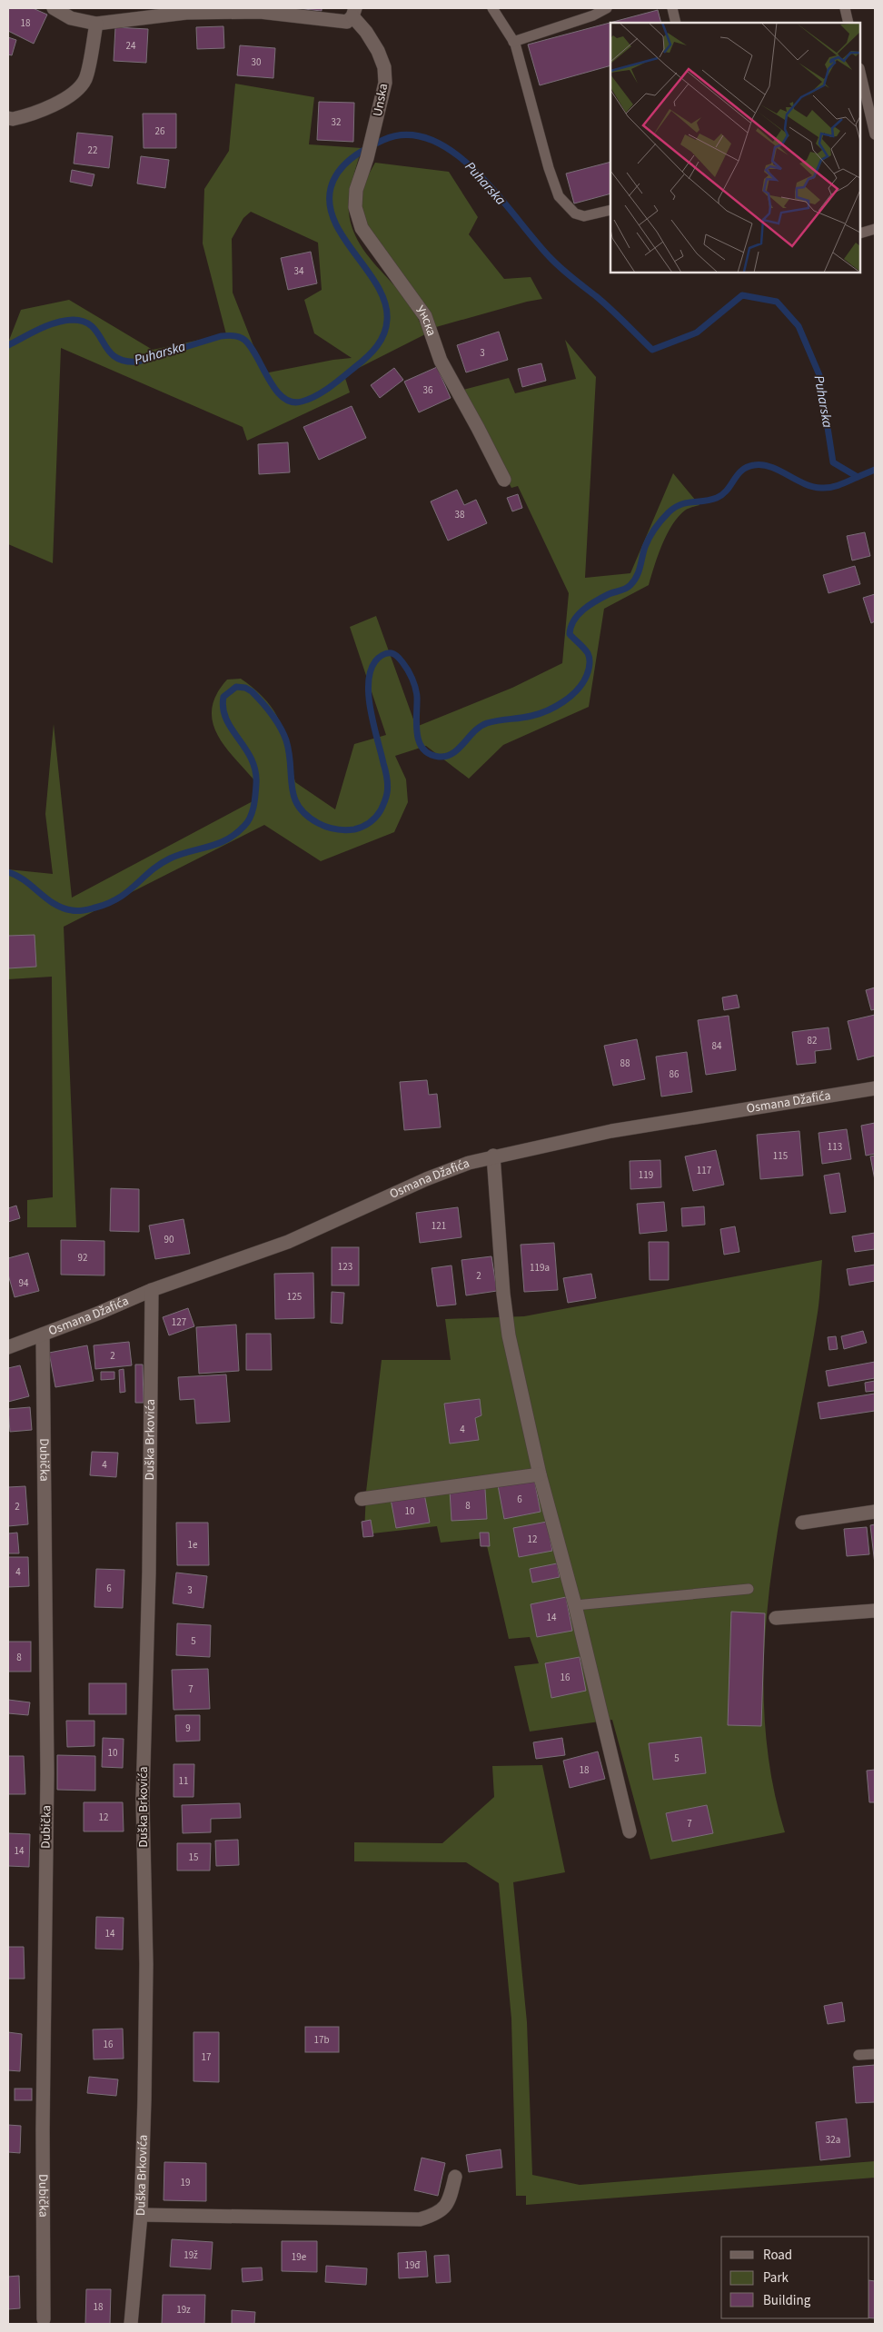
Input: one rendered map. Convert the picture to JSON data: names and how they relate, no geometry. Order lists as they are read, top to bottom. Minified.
{"streets":{"street":["Unska","Унска","Osmana Džafića","Duška Brkovića","Dubička"]},"crossings":[["Unska","Унска"],["Osmana Džafića","Duška Brkovića"],["Osmana Džafića","Dubička"]],"water":["Puharska"],"house_numbers":["18","24","30","32","26","22","34","3","36","38","82","84","88","86","113","115","117","119","121","90","92","123","119a","2","94","125","127","2","4","4","6","8","2","10","12","1e","4","6","3","14","5","8","16","7","9","10","5","18","11","12","7","14","15","14","17b","16","17","32a","19","19ž","19e","19đ","18","19z"],"legend":["Road","Park","Building"]}
